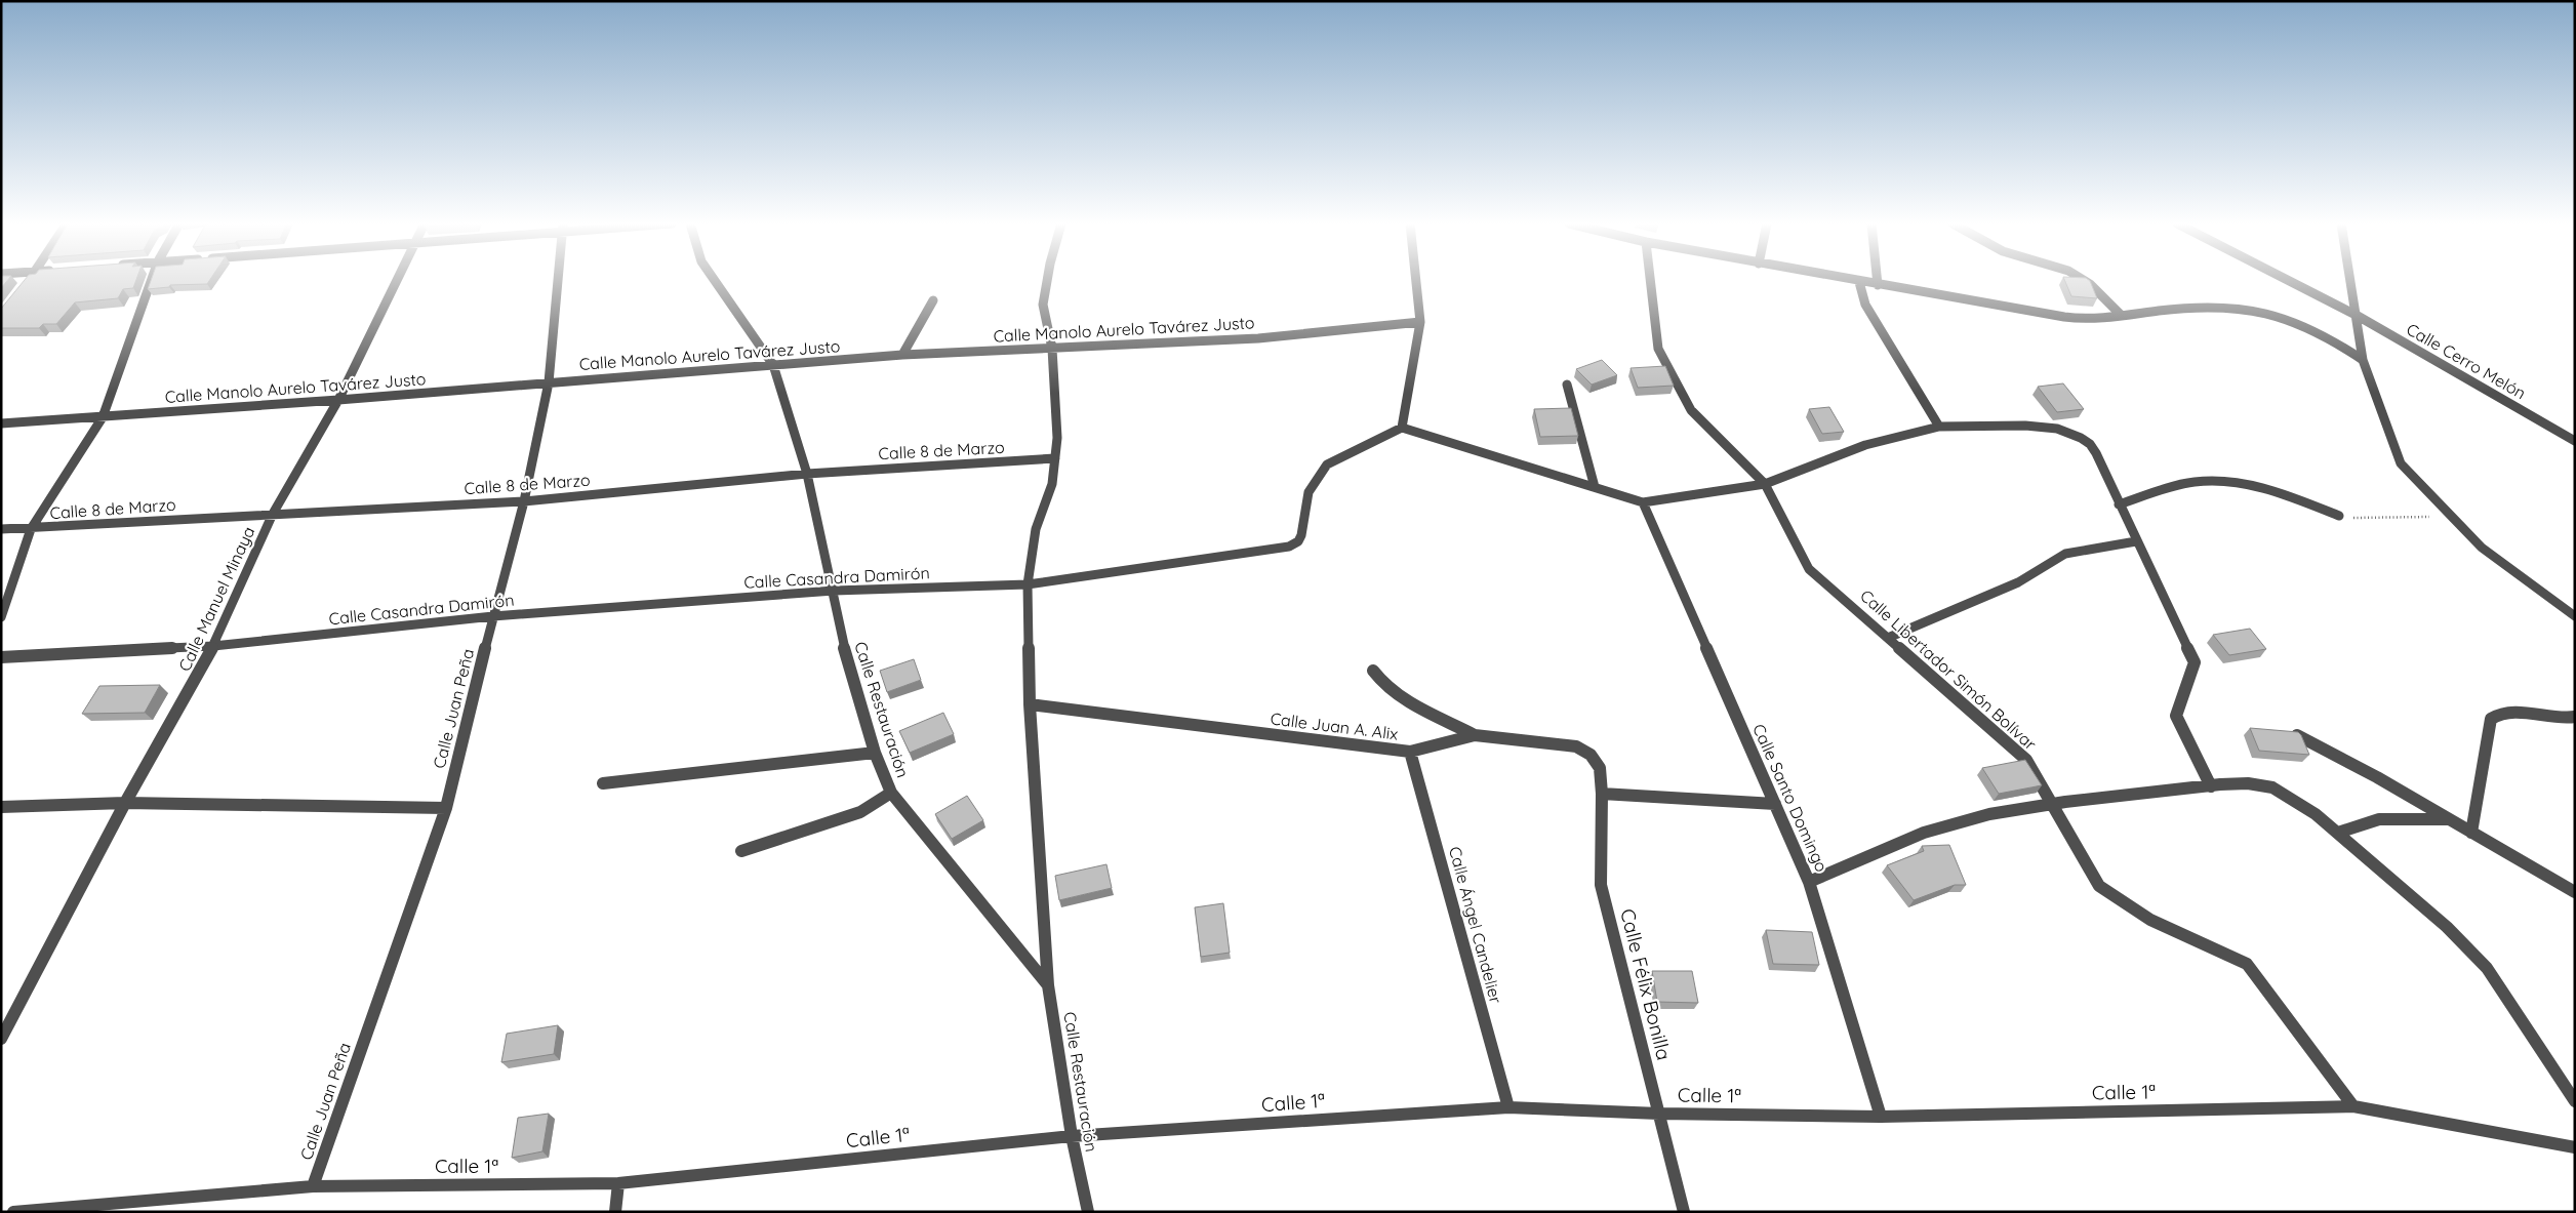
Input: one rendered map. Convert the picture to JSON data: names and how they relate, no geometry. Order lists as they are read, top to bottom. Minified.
{"streets":{"street":["Calle Manolo Aurelo Tavárez Justo","Calle Cerro Melón","Calle 8 de Marzo","Calle Casandra Damirón","Calle Manuel Minaya","Calle Libertador Simón Bolívar","Calle Juan Peña","Calle Restauración","Calle Juan A. Alix","Calle Santo Domingo","Calle Ángel Candelier","Calle Félix Bonilla","Calle 1ª"]},"crossings":[["Calle Manolo Aurelo Tavárez Justo","Calle Manuel Minaya"],["Calle Manolo Aurelo Tavárez Justo","Calle Juan Peña"],["Calle Manolo Aurelo Tavárez Justo","Calle Restauración"],["Calle 8 de Marzo","Calle Manuel Minaya"],["Calle 8 de Marzo","Calle Juan Peña"],["Calle 8 de Marzo","Calle Restauración"],["Calle Casandra Damirón","Calle Manuel Minaya"],["Calle Casandra Damirón","Calle Juan Peña"],["Calle Casandra Damirón","Calle Restauración"],["Calle Libertador Simón Bolívar","Calle 1ª"],["Calle Juan Peña","Calle 1ª"],["Calle Restauración","Calle 1ª"],["Calle Juan A. Alix","Calle Ángel Candelier"],["Calle Juan A. Alix","Calle Félix Bonilla"],["Calle Santo Domingo","Calle 1ª"],["Calle Ángel Candelier","Calle 1ª"],["Calle Félix Bonilla","Calle 1ª"]]}
